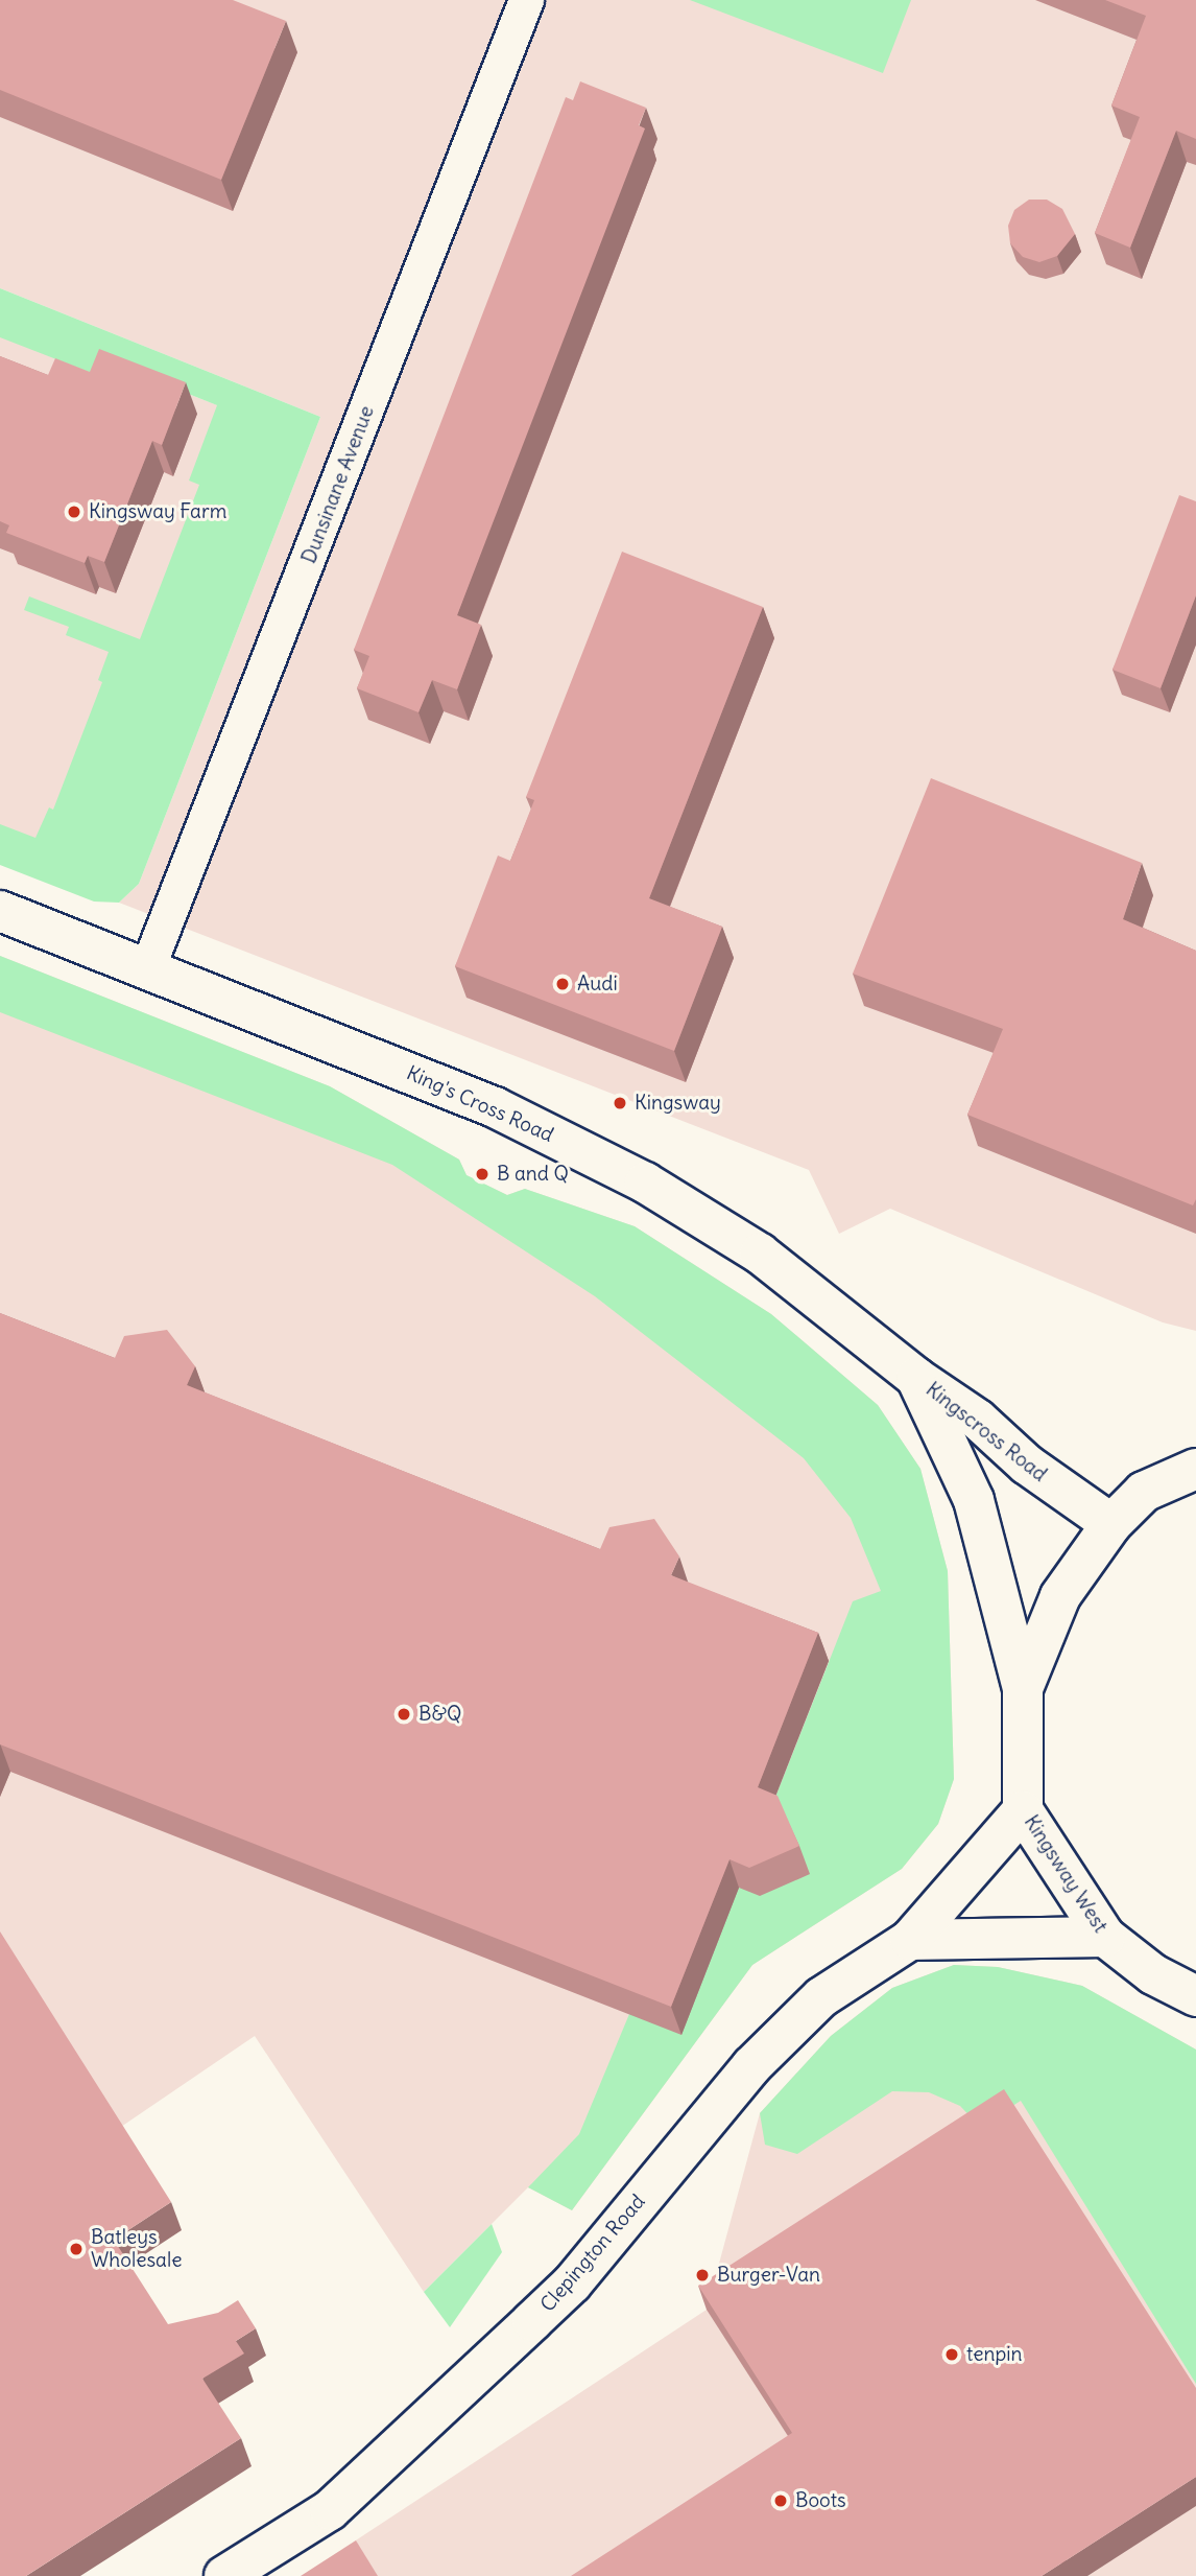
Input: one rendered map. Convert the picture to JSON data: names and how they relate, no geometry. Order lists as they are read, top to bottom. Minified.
{"streets":{"main road":["King's Cross Road","Kingscross Road","Kingsway West","Clepington Road"],"street":["Dunsinane Avenue"]},"crossings":[["Dunsinane Avenue","King's Cross Road"],["King's Cross Road","Kingscross Road"],["Kingscross Road","Kingsway West"],["Kingsway West","Clepington Road"]],"places":["Kingsway Farm","Audi","Kingsway","B and Q","B&Q","Batleys Wholesale","Burger-Van","tenpin","Boots"]}
